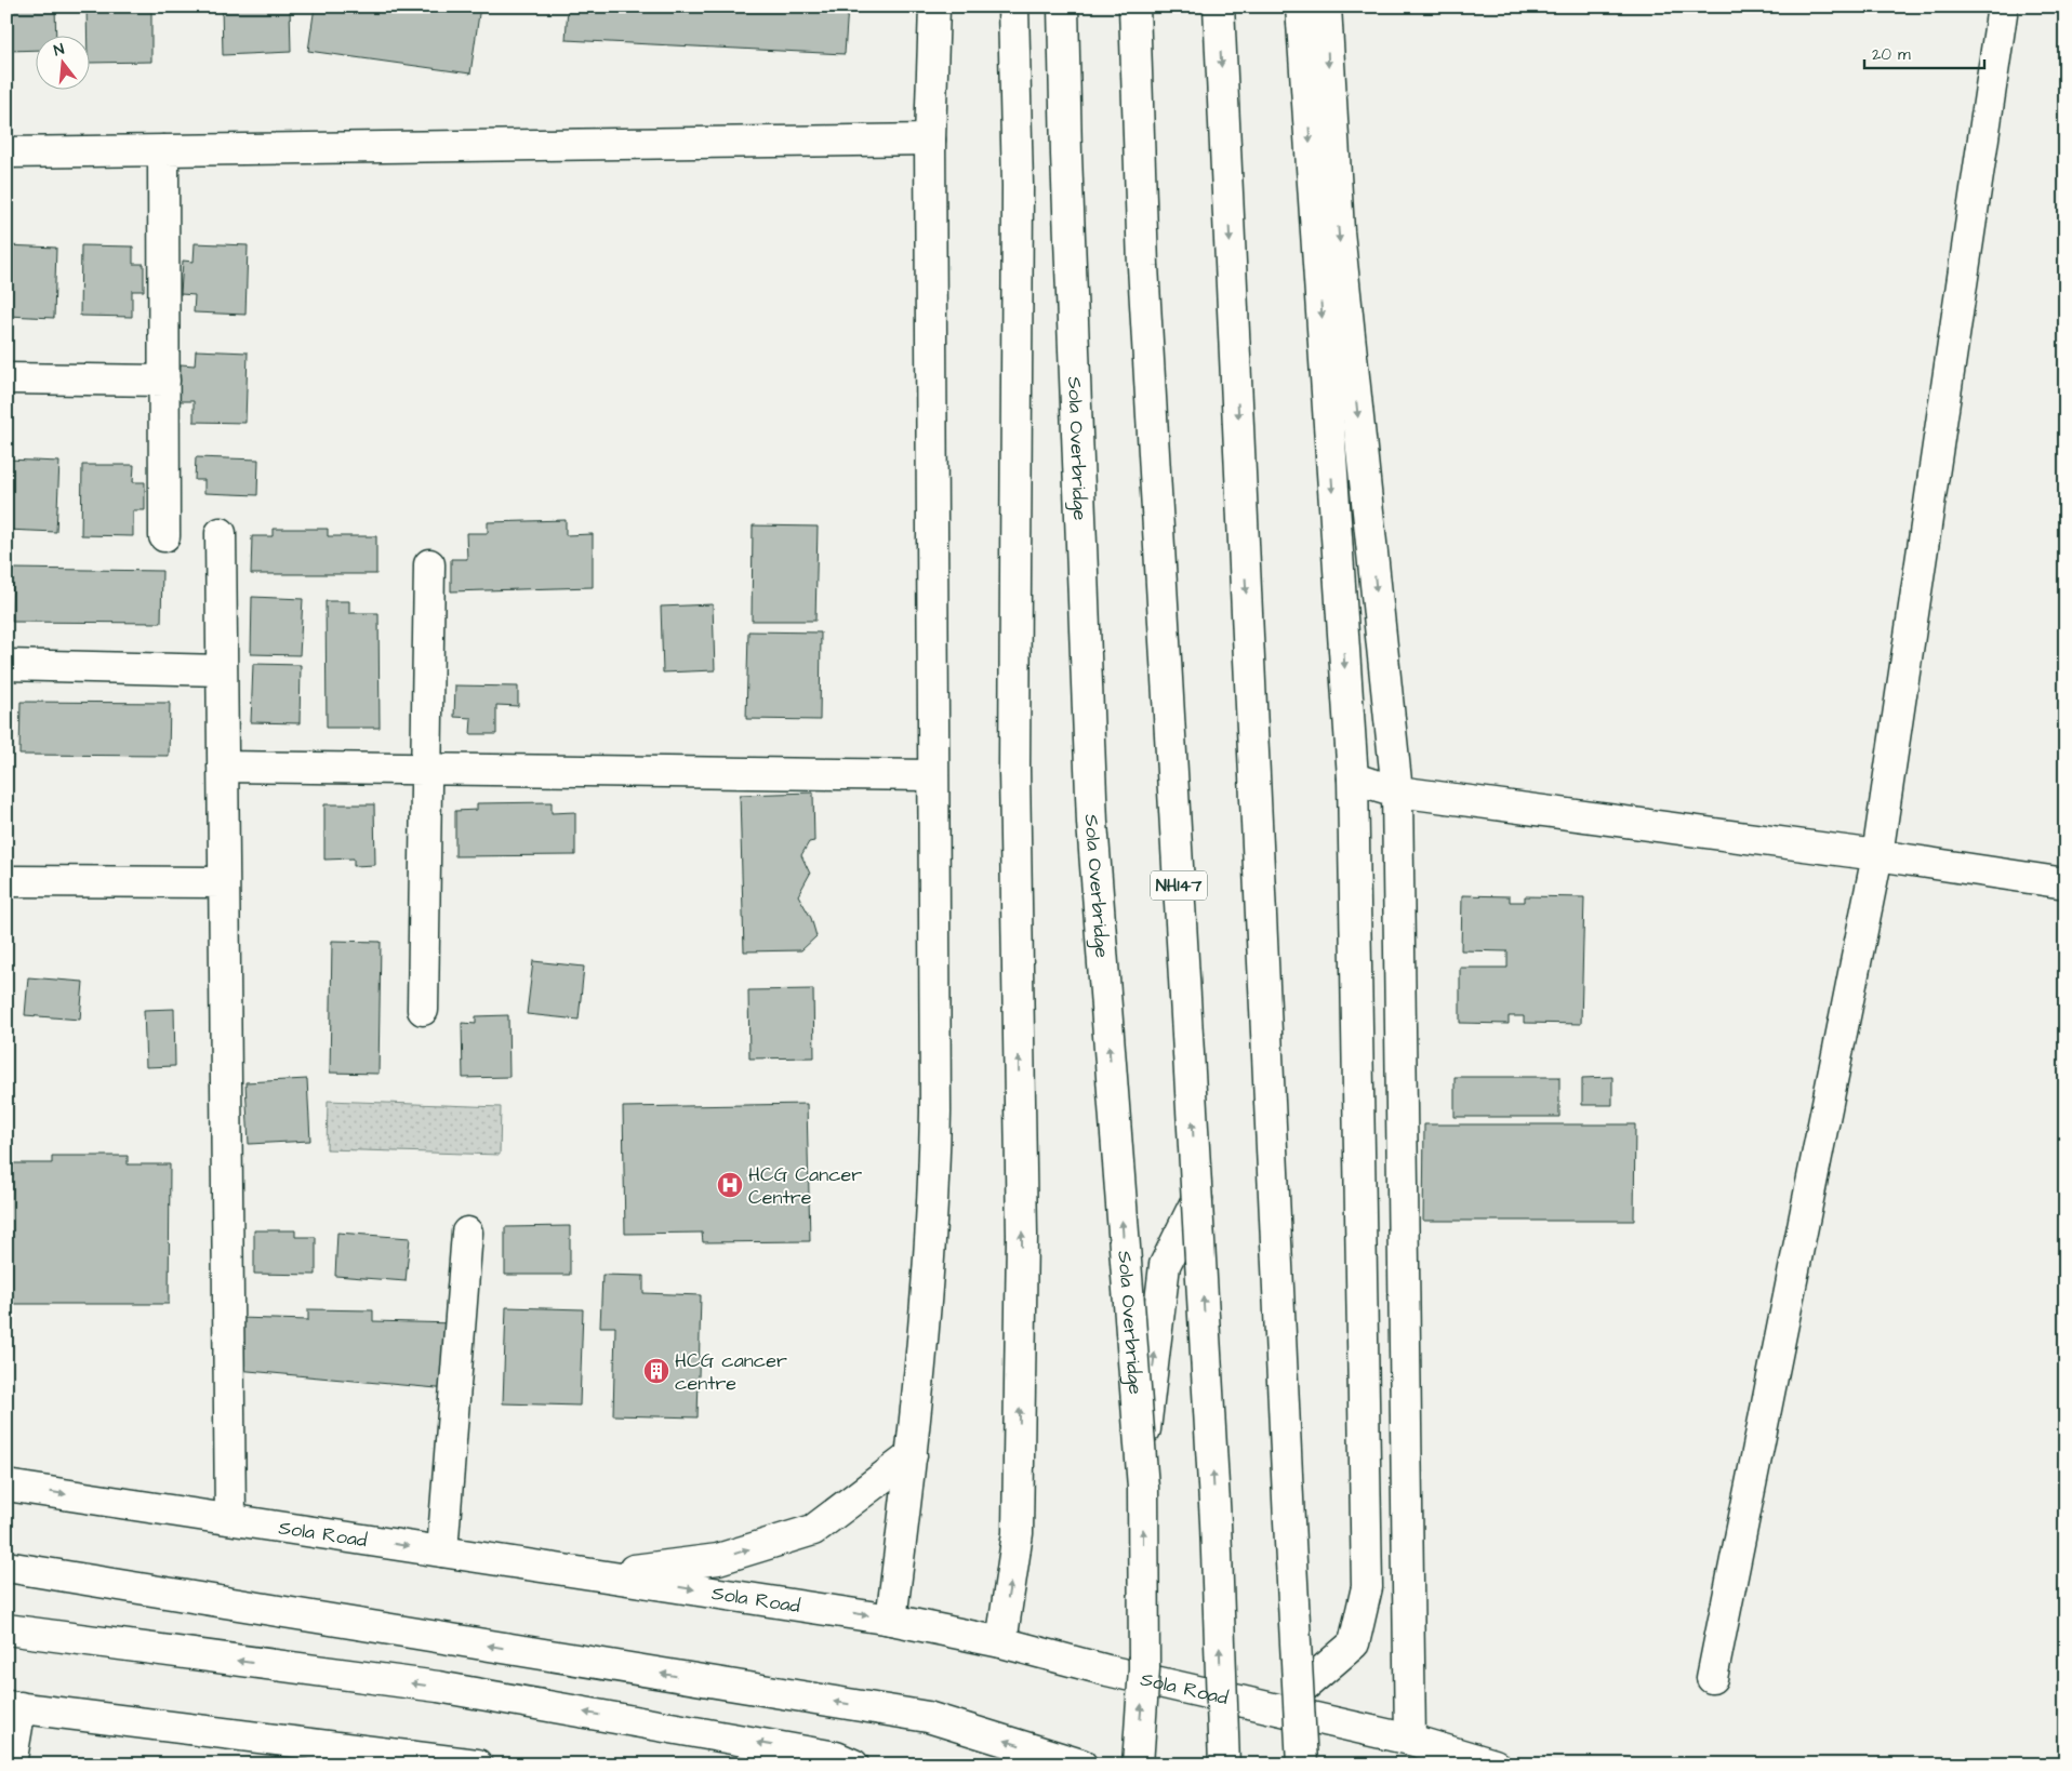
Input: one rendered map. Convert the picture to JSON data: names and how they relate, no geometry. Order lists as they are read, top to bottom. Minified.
{"streets":{"main road":["Sola Overbridge","NH147","Sola Road"]},"places":{"hospital":["HCG Cancer Centre"],"building":["HCG cancer centre"]},"scale_bar":"20 m","north":"top"}
